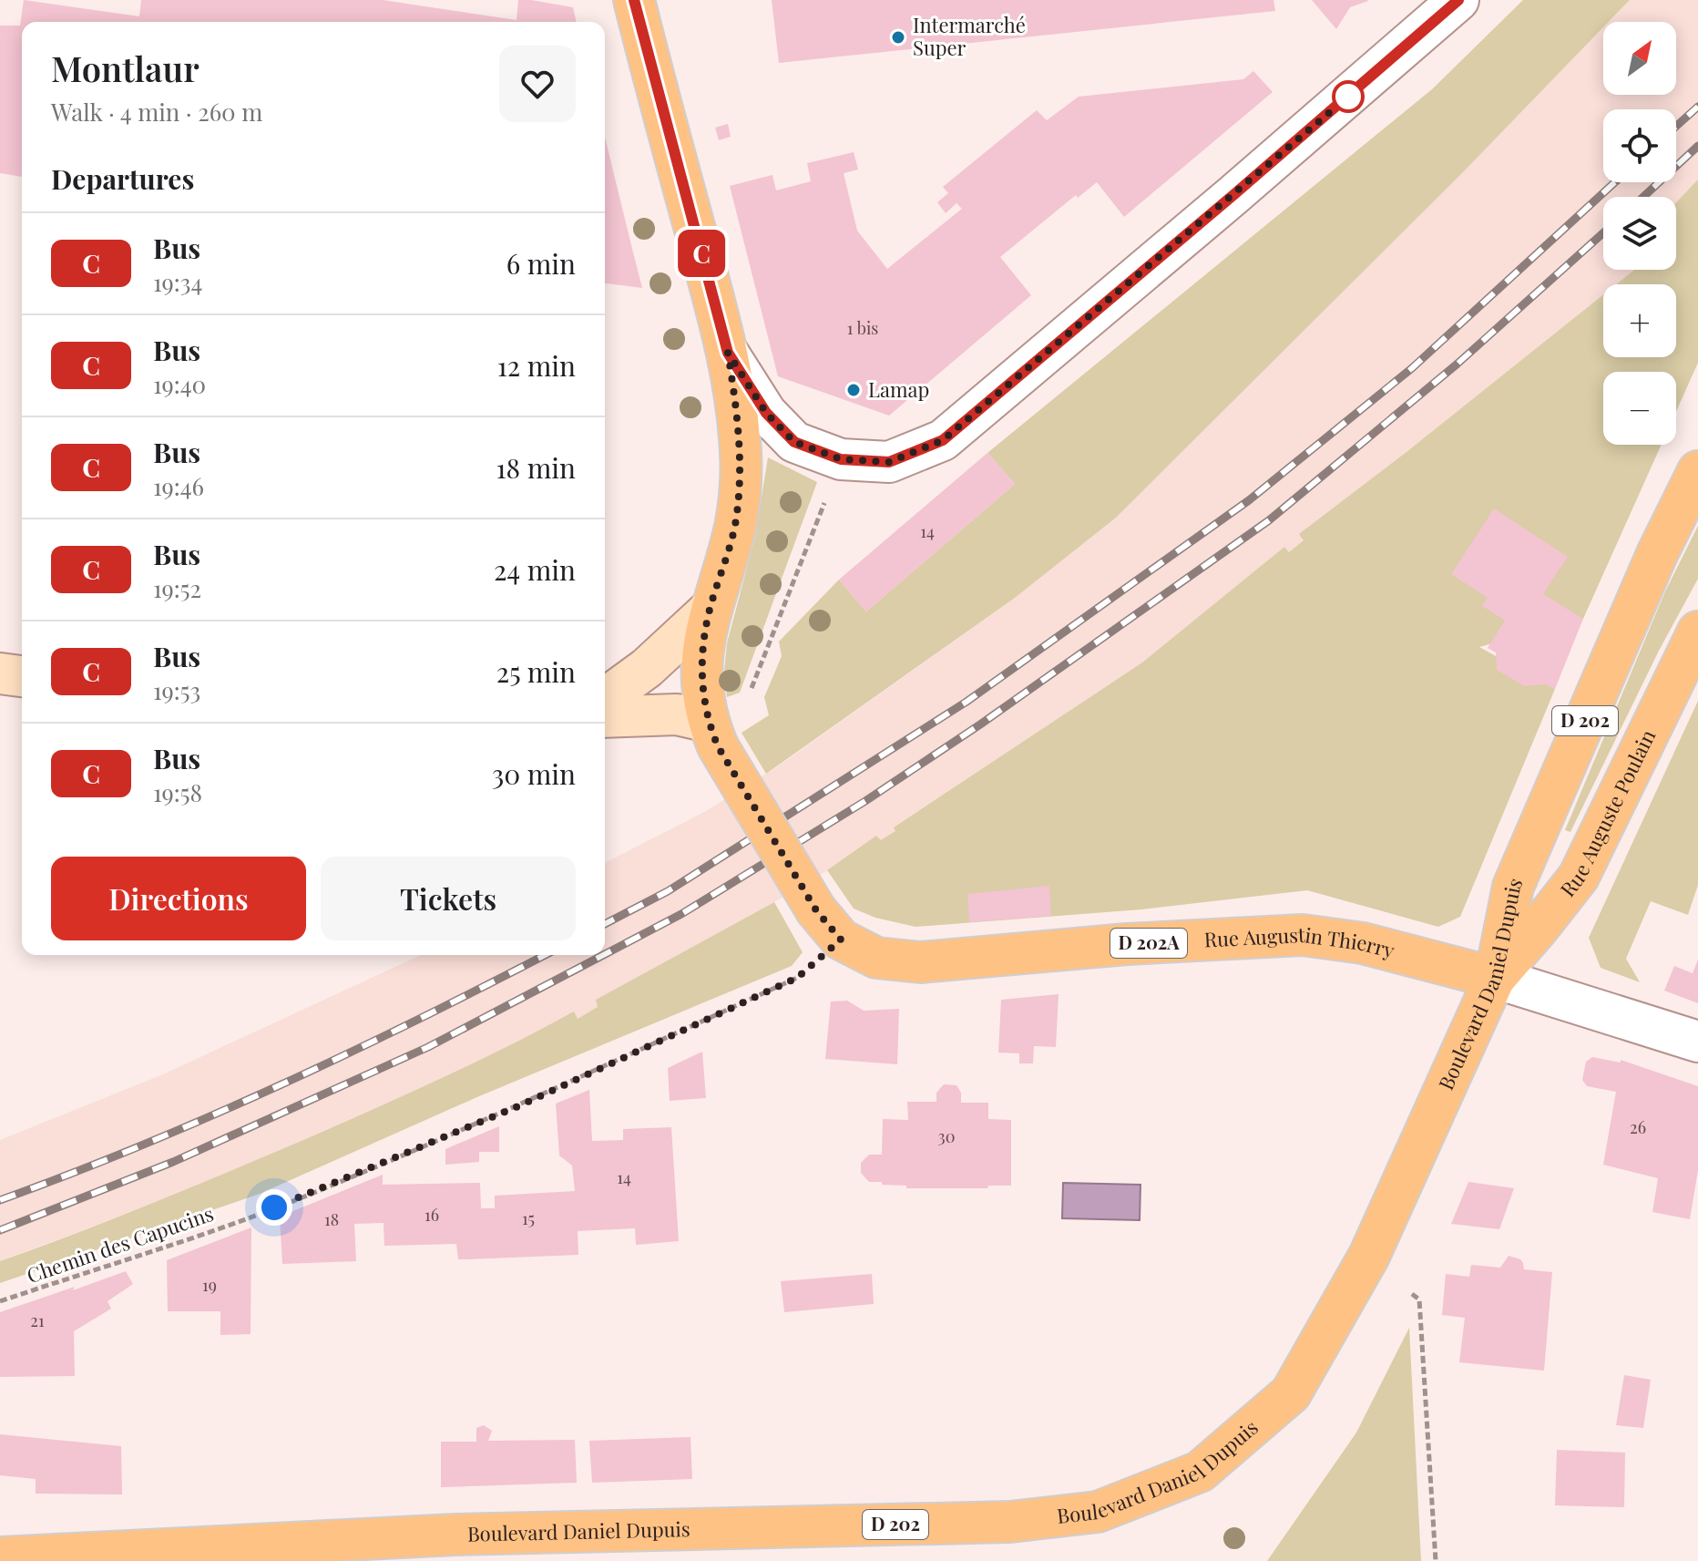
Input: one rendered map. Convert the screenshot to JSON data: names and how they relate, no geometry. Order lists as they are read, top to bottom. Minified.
{"streets":{"main road":["D 202","Rue Auguste Poulain","D 202A","Rue Augustin Thierry","Boulevard Daniel Dupuis"],"path":["Chemin des Capucins"]},"crossings":[["Rue Auguste Poulain","Rue Augustin Thierry"],["Rue Auguste Poulain","Boulevard Daniel Dupuis"],["Rue Augustin Thierry","Boulevard Daniel Dupuis"],["Rue Augustin Thierry","Chemin des Capucins"]],"places":["Intermarché Super","Lamap"],"lines":["bus line C"],"house_numbers":["1 bis","14","26","30","14","16","15","18","19","21"],"north":"top right","page":{"on_map":"C","map_buttons":["+","−"],"heading":[["Montlaur","Walk · 4 min · 260 m"],"Departures"],"list":[{"mark":"C","name":"Bus","note":"19:34","value":"6 min"},{"mark":"C","name":"Bus","note":"19:40","value":"12 min"},{"mark":"C","name":"Bus","note":"19:46","value":"18 min"},{"mark":"C","name":"Bus","note":"19:52","value":"24 min"},{"mark":"C","name":"Bus","note":"19:53","value":"25 min"},{"mark":"C","name":"Bus","note":"19:58","value":"30 min"}],"buttons":["Directions","Tickets"]}}
